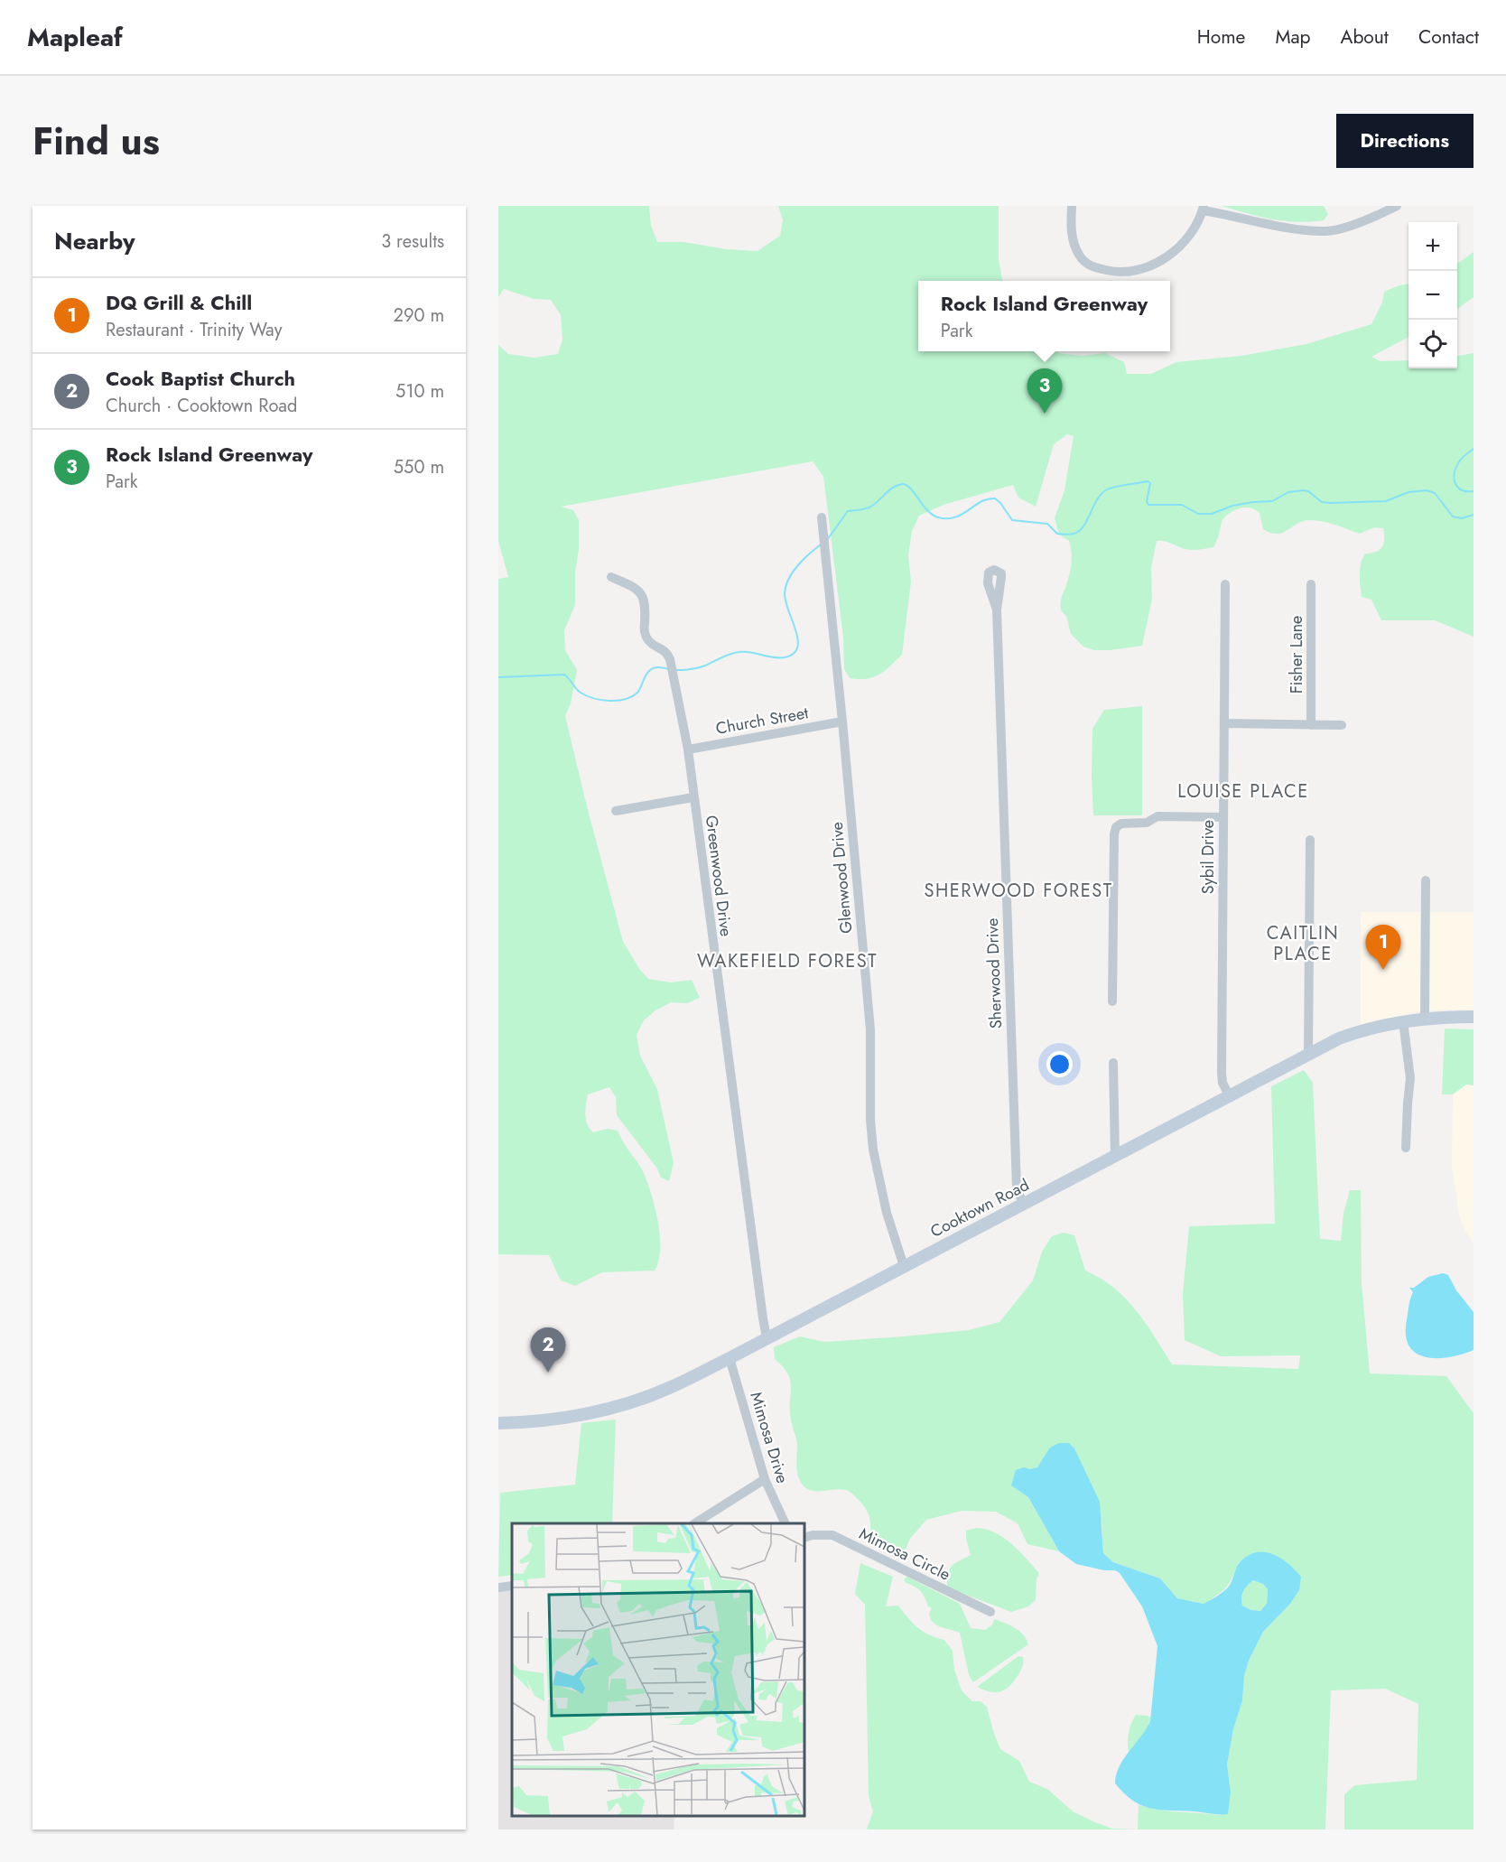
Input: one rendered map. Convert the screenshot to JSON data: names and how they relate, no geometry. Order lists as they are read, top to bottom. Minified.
{"streets":{"street":["Fisher Lane","Church Street","Sybil Drive","Greenwood Drive","Glenwood Drive","Sherwood Drive","Cooktown Road","Mimosa Drive","Mimosa Circle"]},"crossings":[["Church Street","Greenwood Drive"],["Church Street","Glenwood Drive"],["Sybil Drive","Cooktown Road"],["Greenwood Drive","Cooktown Road"],["Glenwood Drive","Cooktown Road"],["Sherwood Drive","Cooktown Road"],["Cooktown Road","Mimosa Drive"]],"districts":["LOUISE PLACE","SHERWOOD FOREST","CAITLIN PLACE","WAKEFIELD FOREST"],"page":{"header":"Mapleaf","nav":["Home","Map","About","Contact"],"title":"Find us","buttons":"Directions","heading":["Nearby","3 results"],"map_buttons":["+","−"],"list":[{"mark":"1","name":"DQ Grill & Chill","note":"Restaurant · Trinity Way","value":"290 m"},{"mark":"2","name":"Cook Baptist Church","note":"Church · Cooktown Road","value":"510 m"},{"mark":"3","name":"Rock Island Greenway","note":"Park","value":"550 m"}],"popup":["Rock Island Greenway","Park"],"pins":["3","1","2"]}}
